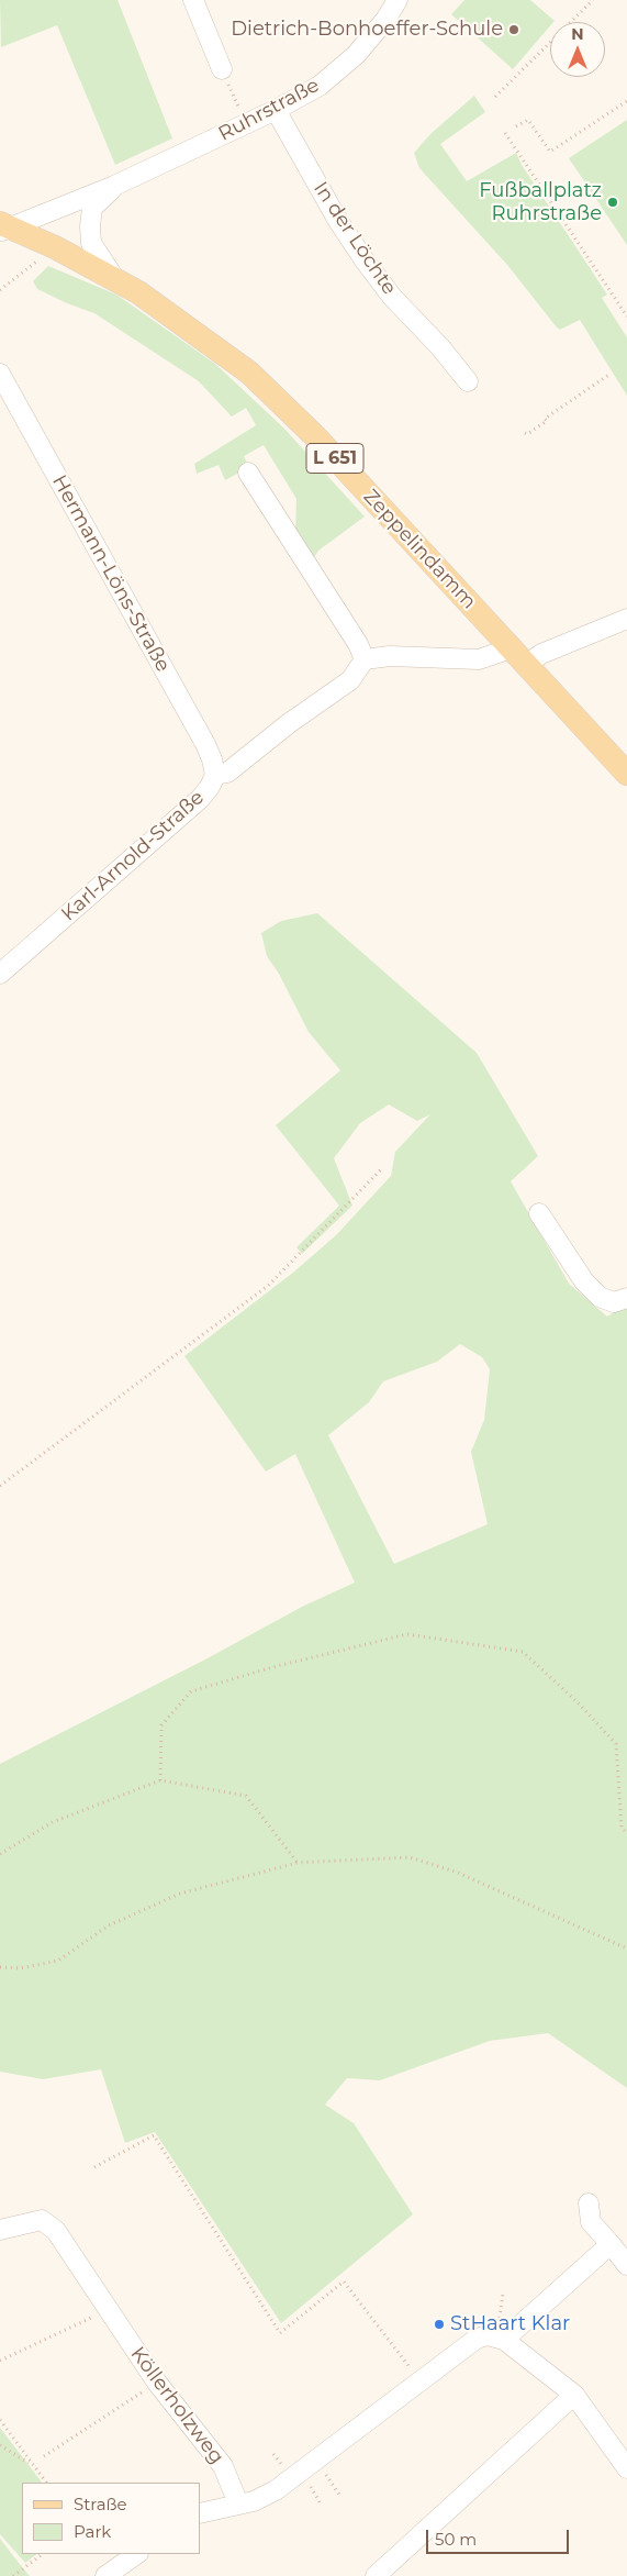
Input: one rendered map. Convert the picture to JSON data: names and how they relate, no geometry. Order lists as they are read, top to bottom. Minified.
{"streets":{"main road":["L 651","Zeppelindamm"],"street":["Ruhrstraße","In der Löchte","Hermann-Löns-Straße","Karl-Arnold-Straße","Köllerholzweg"]},"crossings":[["Ruhrstraße","In der Löchte"],["Ruhrstraße","Zeppelindamm"],["Hermann-Löns-Straße","Karl-Arnold-Straße"]],"places":["Dietrich-Bonhoeffer-Schule","Fußballplatz Ruhrstraße","StHaart Klar"],"legend":["Straße","Park"],"scale_bar":"50 m","north":"top"}
